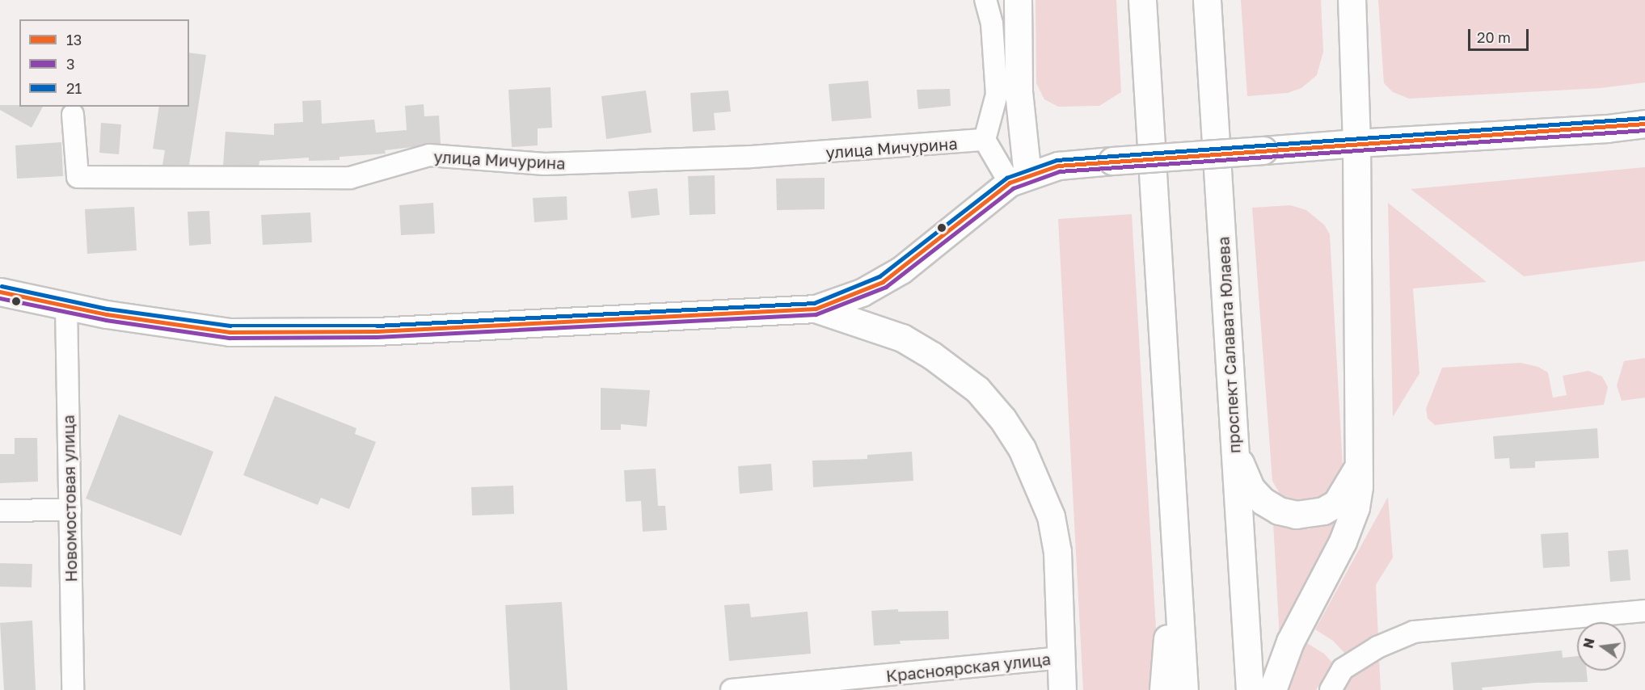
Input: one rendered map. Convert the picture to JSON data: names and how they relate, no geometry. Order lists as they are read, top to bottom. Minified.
{"streets":{"main road":["проспект Салавата Юлаева"],"street":["улица Мичурина","Новомостовая улица","Красноярская улица"]},"lines":["transit line 21","transit line 13","transit line 3"],"legend":["13","3","21"],"scale_bar":"20 m","north":"left"}
